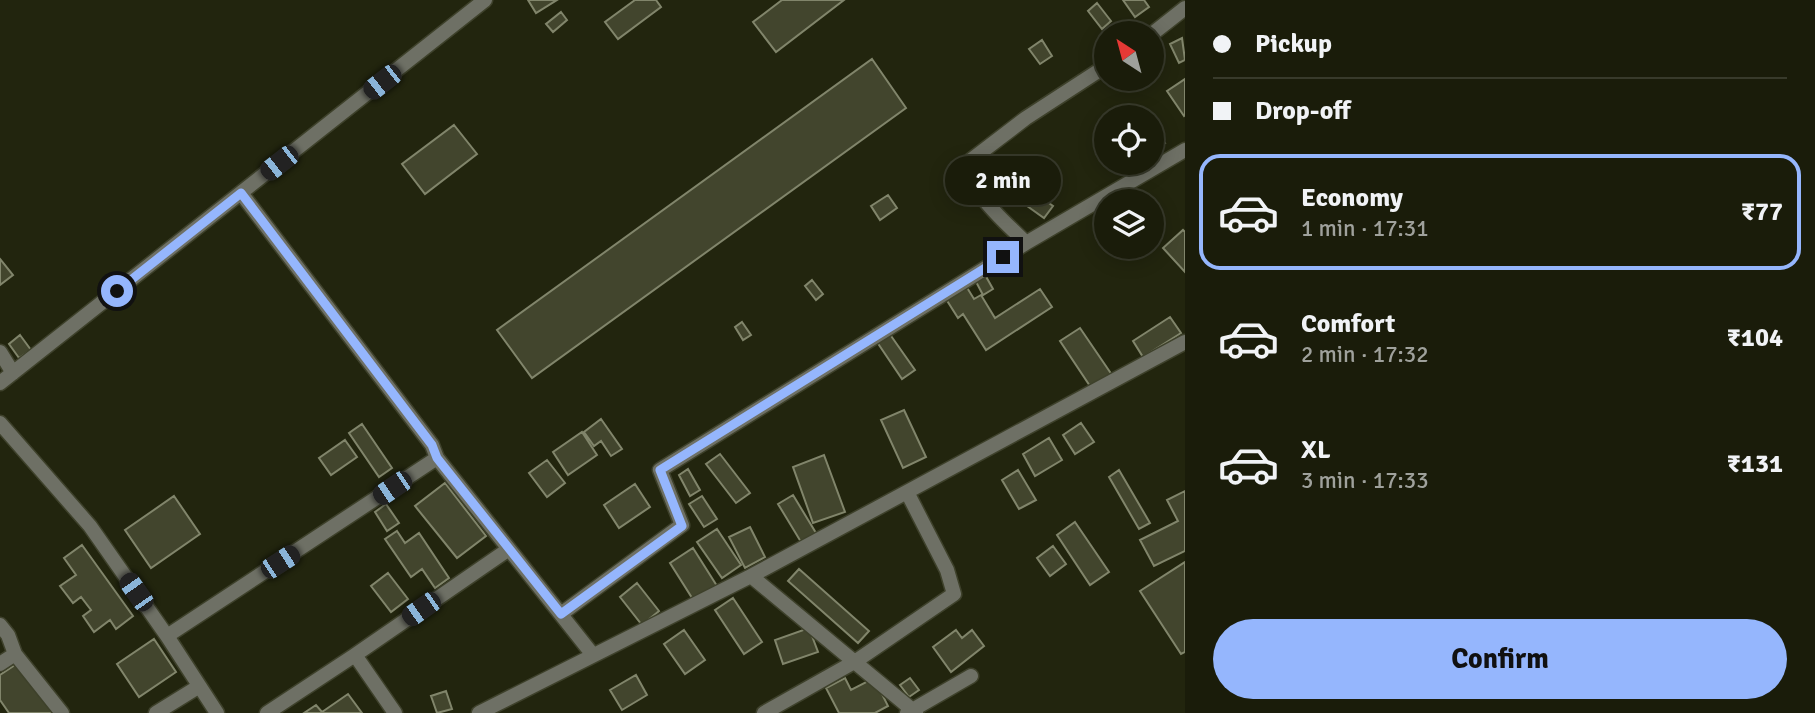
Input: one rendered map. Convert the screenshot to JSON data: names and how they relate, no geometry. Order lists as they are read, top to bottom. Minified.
{"north":"top left","page":{"banner":["Pickup","Drop-off"],"list":[{"name":"Economy","note":"1 min · 17:31","value":"₹77"},{"name":"Comfort","note":"2 min · 17:32","value":"₹104"},{"name":"XL","note":"3 min · 17:33","value":"₹131"}],"bubble":"2 min","buttons":"Confirm"}}
